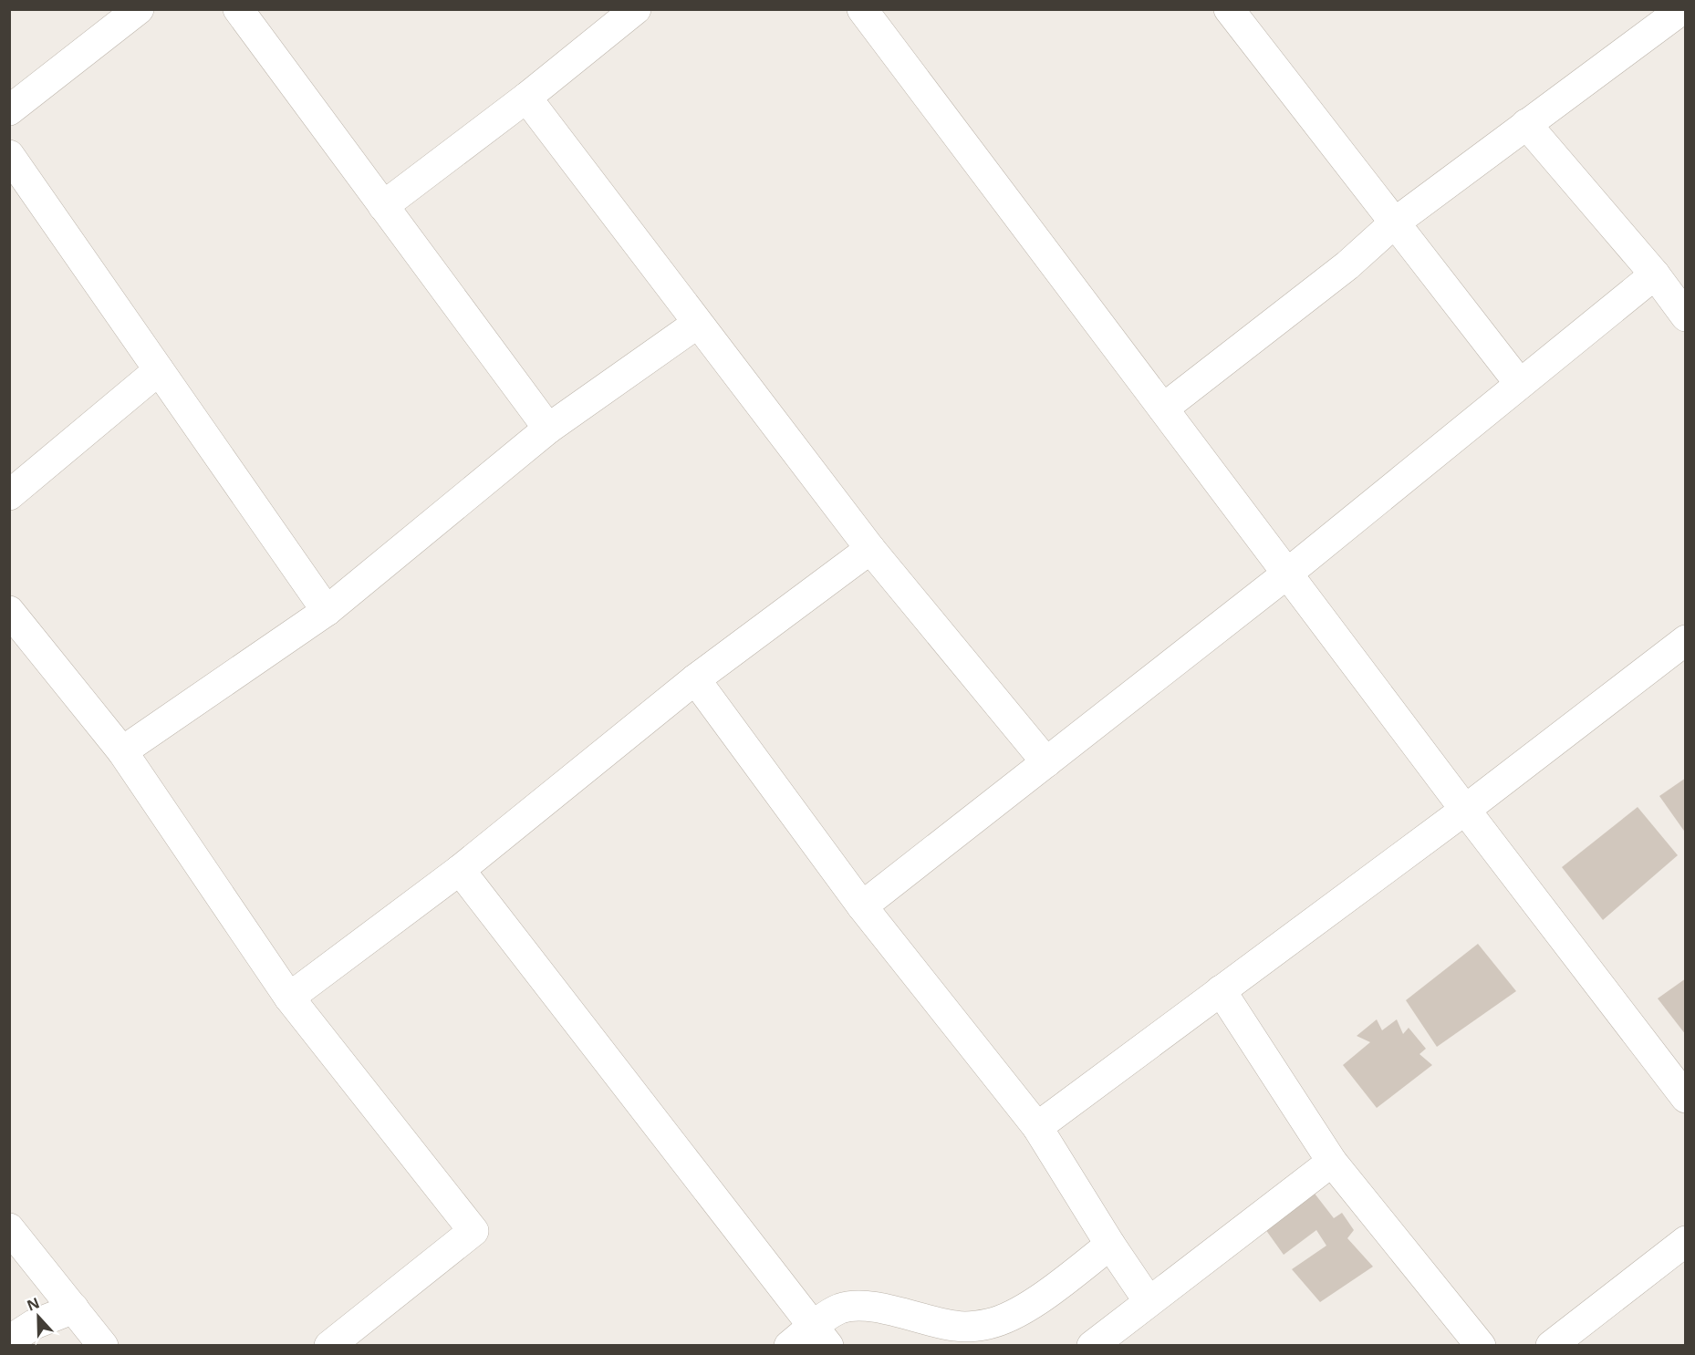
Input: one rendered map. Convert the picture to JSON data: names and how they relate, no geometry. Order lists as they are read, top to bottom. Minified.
{"north":"top"}
